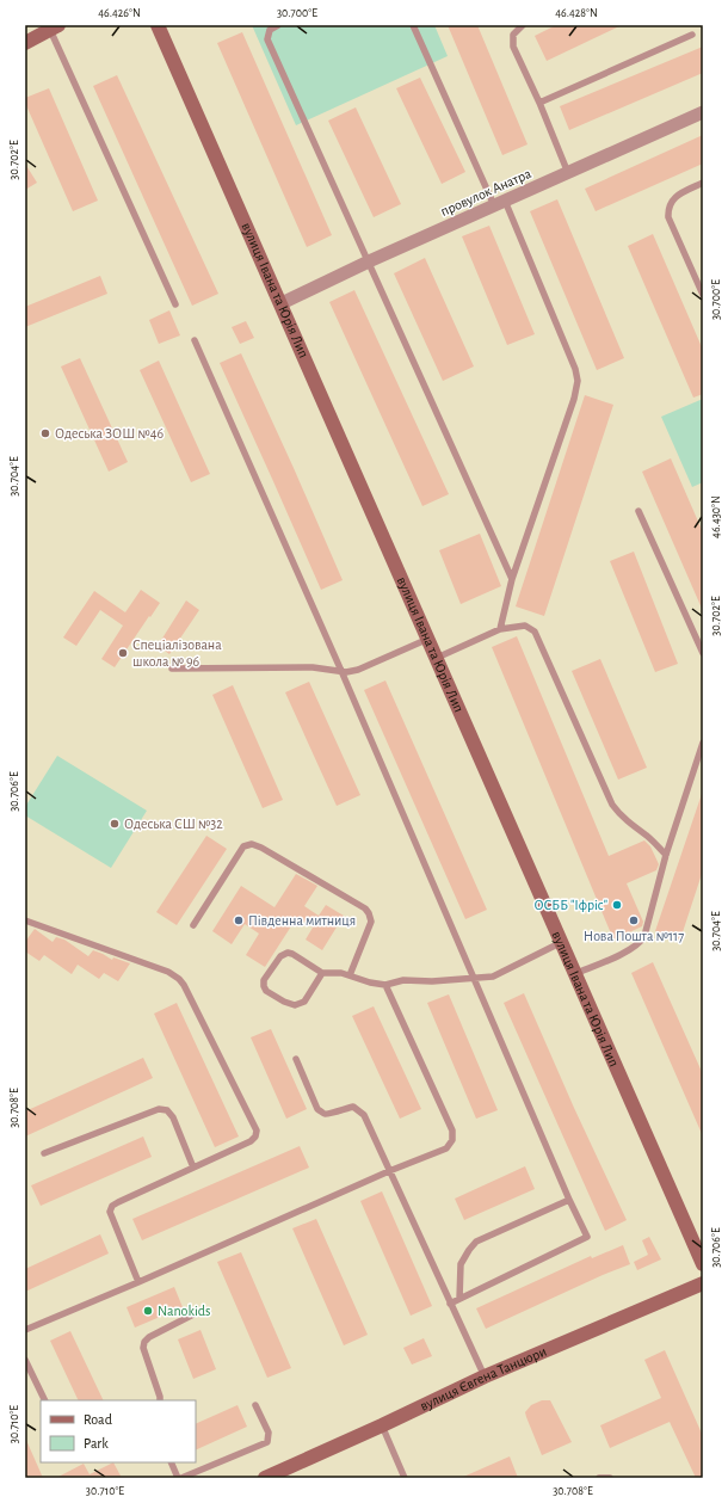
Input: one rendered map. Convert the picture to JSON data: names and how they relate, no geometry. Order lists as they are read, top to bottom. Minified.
{"streets":{"street":["провулок Анатра","вулиця Івана та Юрія Лип","вулиця Євгена Танцюри"]},"crossings":[["провулок Анатра","вулиця Івана та Юрія Лип"]],"places":["Одеська ЗОШ №46","Спеціалізована школа № 96","Одеська СШ №32","ОСББ \"Іфріс\"","Південна митниця","Нова Пошта №117","Nanokids"],"legend":["Road","Park"],"coordinates":["46.426°N","30.700°E","46.428°N","30.702°E","30.704°E","46.430°N","30.706°E","30.708°E","30.710°E"]}
